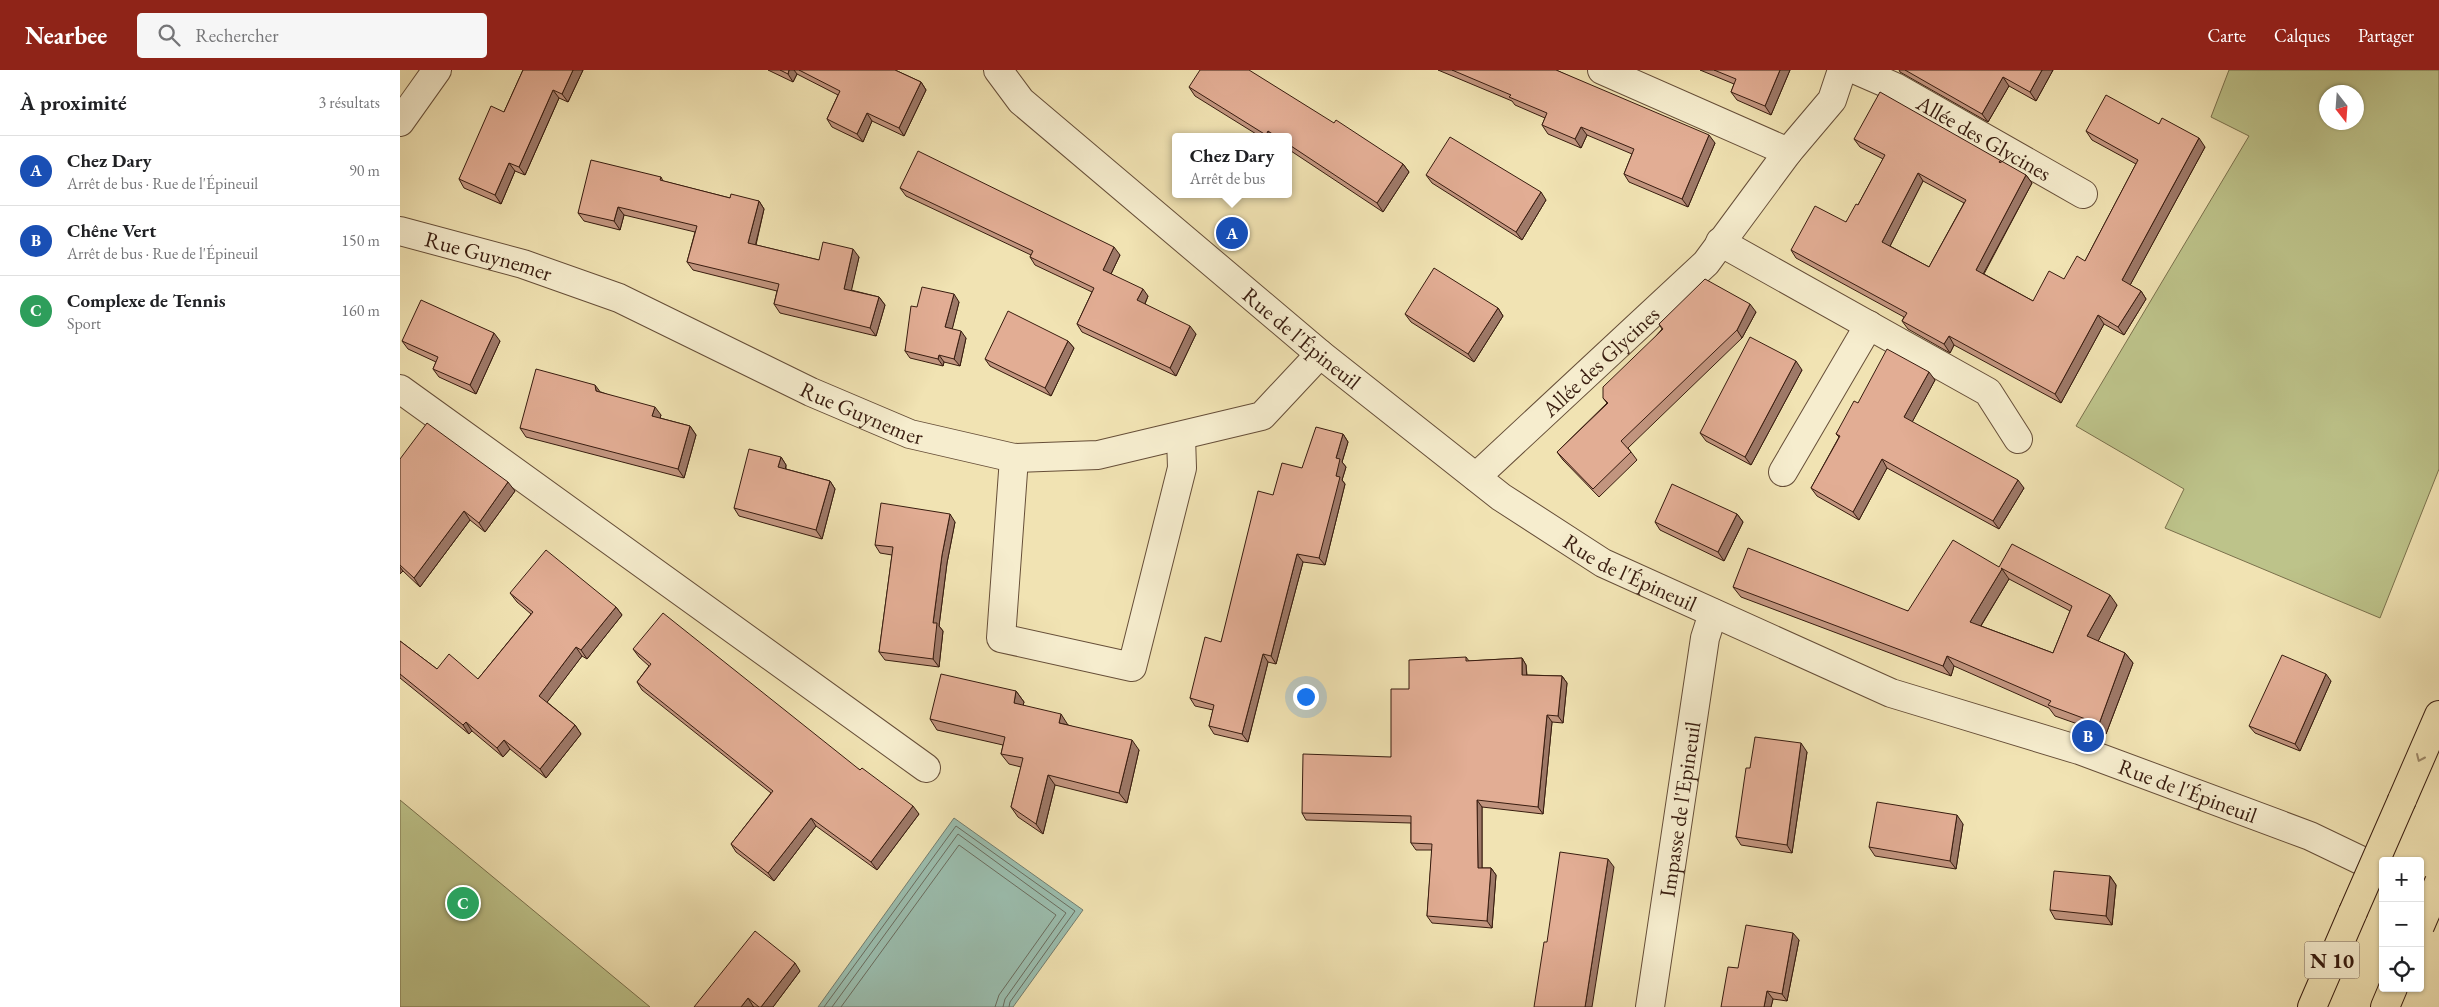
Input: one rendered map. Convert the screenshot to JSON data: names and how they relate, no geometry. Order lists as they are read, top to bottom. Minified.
{"streets":{"highway":["N 10"],"street":["Allée des Glycines","Rue Guynemer","Rue de l'Épineuil","Impasse de l'Epineuil"]},"crossings":[["Allée des Glycines","Rue de l'Épineuil"],["Rue Guynemer","Rue de l'Épineuil"],["Rue de l'Épineuil","Impasse de l'Epineuil"]],"north":"bottom","page":{"header":"Nearbee","search":"Rechercher","nav":["Carte","Calques","Partager"],"heading":["À proximité","3 résultats"],"popup":["Chez Dary","Arrêt de bus"],"list":[{"mark":"A","name":"Chez Dary","note":"Arrêt de bus · Rue de l'Épineuil","value":"90 m"},{"mark":"B","name":"Chêne Vert","note":"Arrêt de bus · Rue de l'Épineuil","value":"150 m"},{"mark":"C","name":"Complexe de Tennis","note":"Sport","value":"160 m"}],"pins":["A","B","C"],"map_buttons":["+","−"]}}
